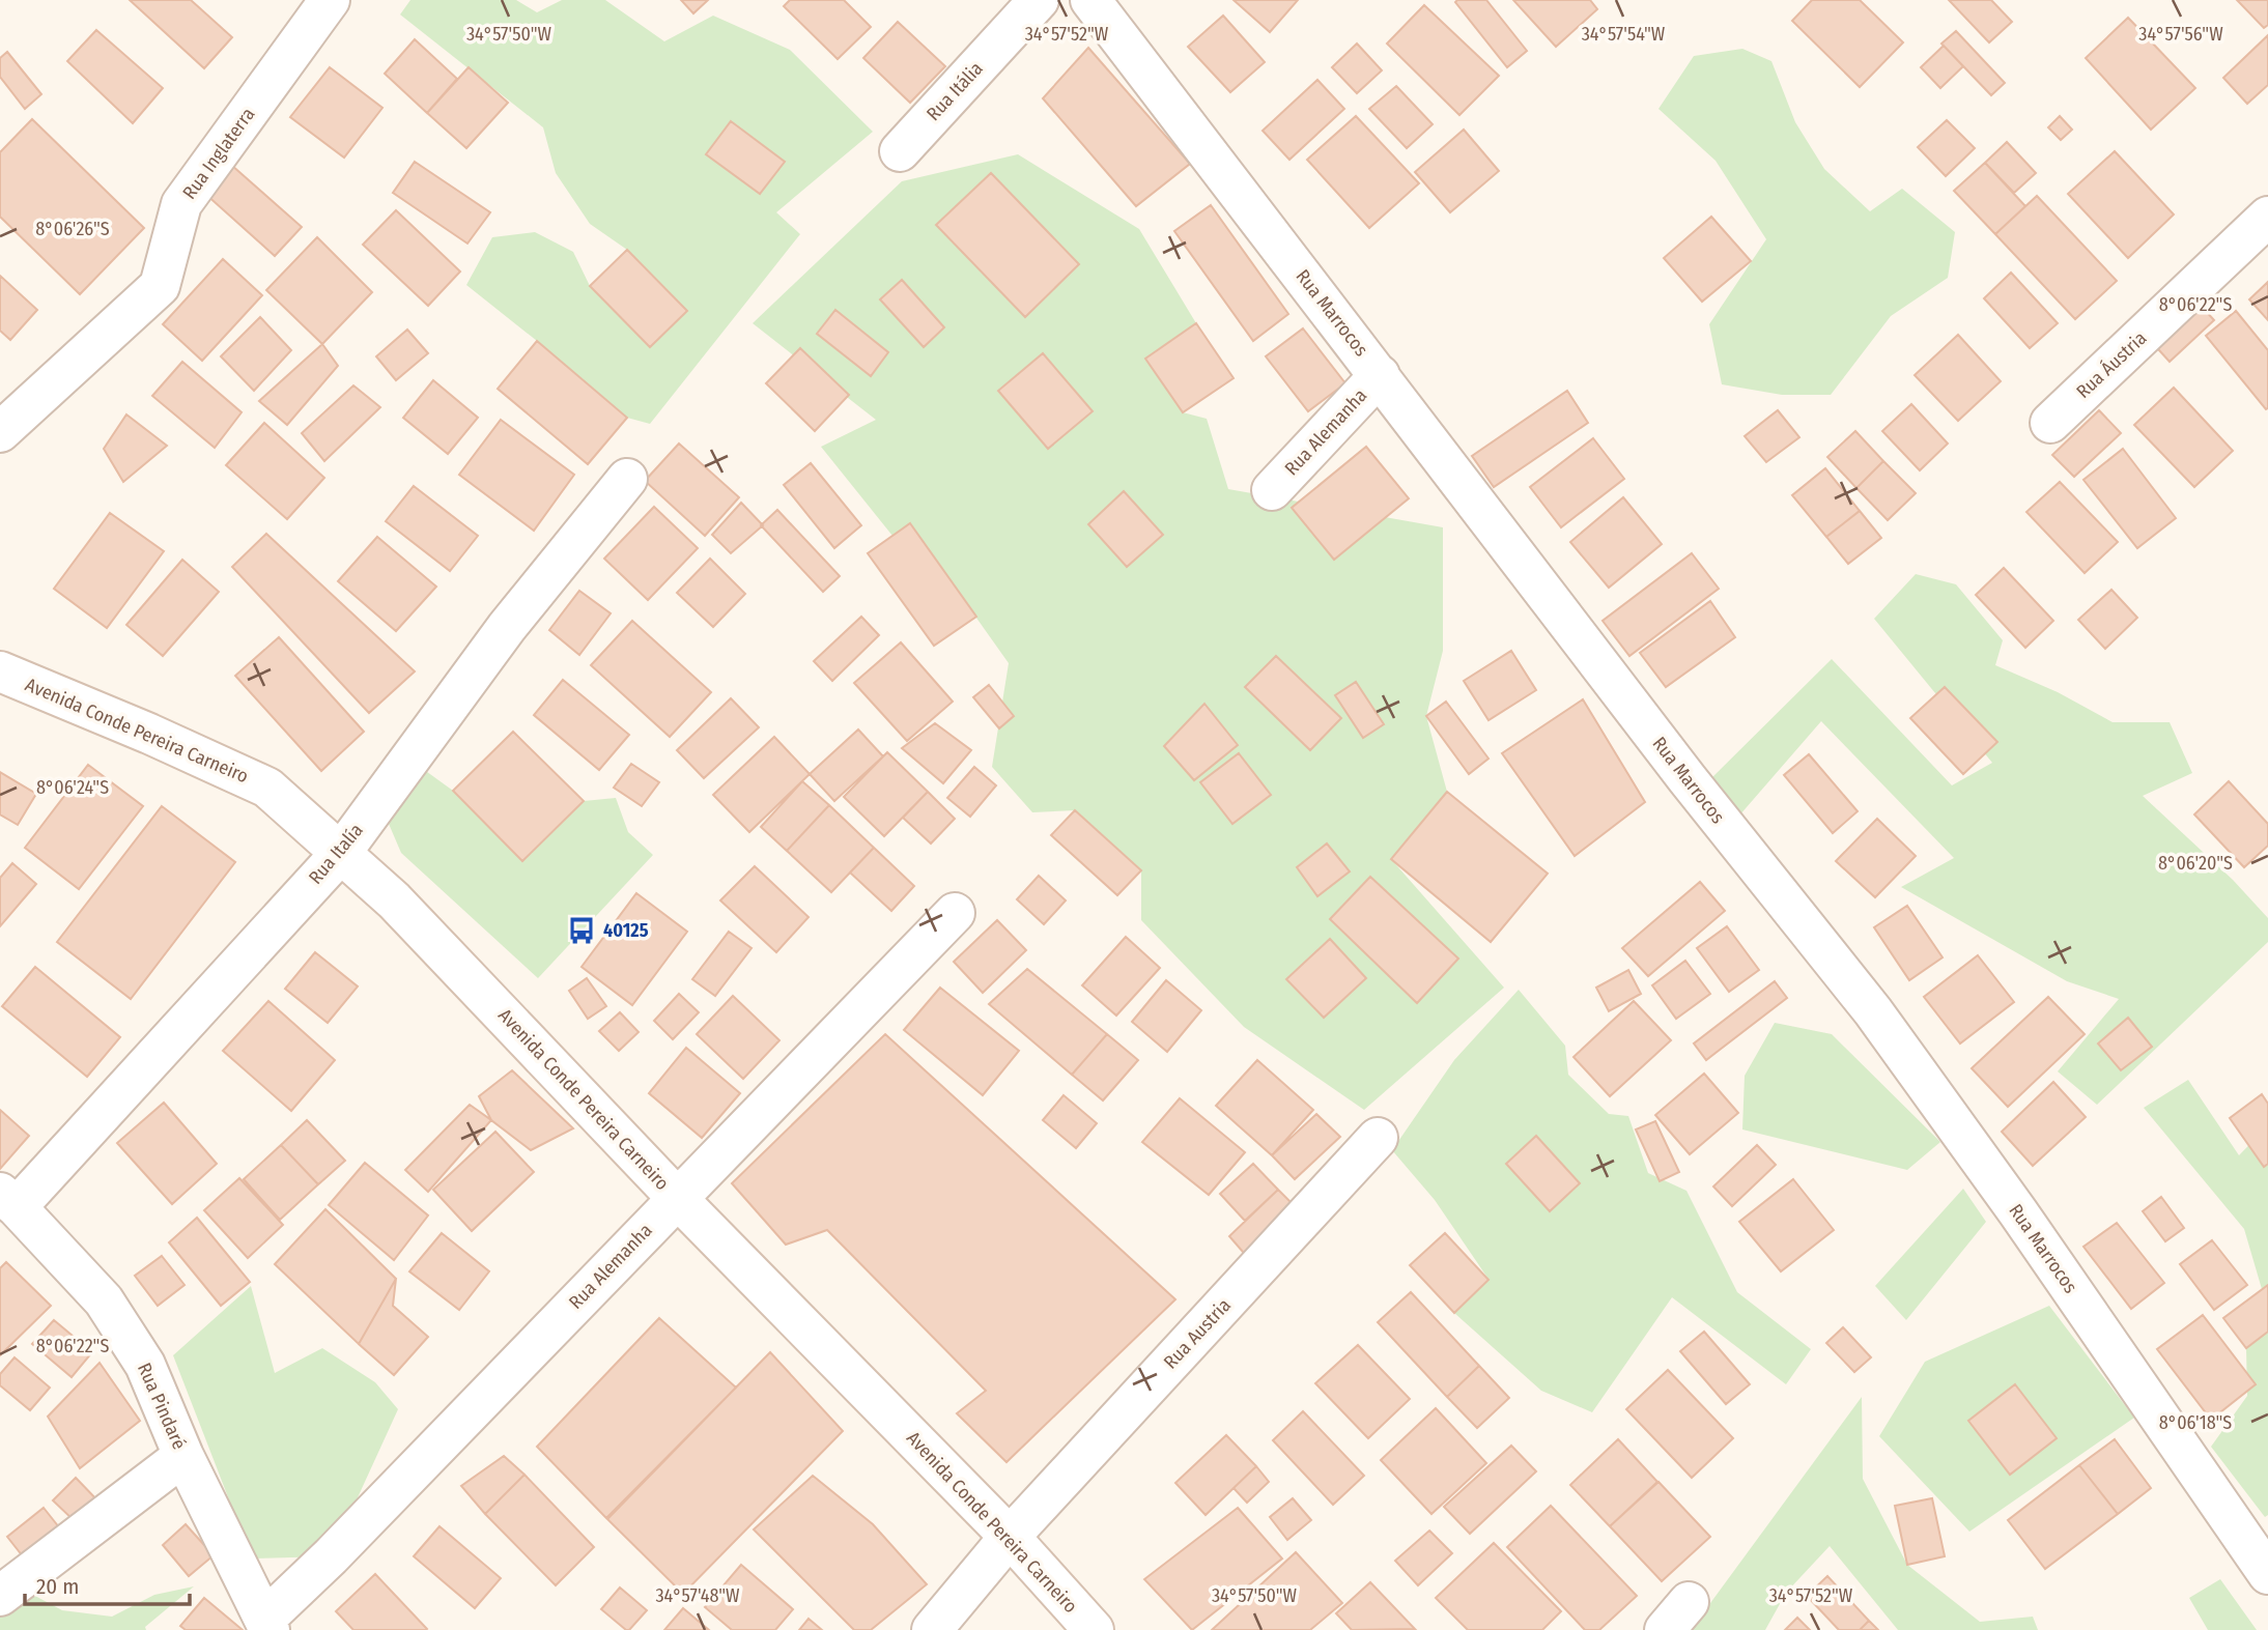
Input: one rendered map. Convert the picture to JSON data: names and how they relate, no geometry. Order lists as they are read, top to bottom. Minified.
{"streets":{"street":["Rua Itália","Rua Inglaterra","Rua Marrocos","Rua Áustria","Rua Alemanha","Avenida Conde Pereira Carneiro","Rua Italía","Rua Austria","Rua Pindaré"]},"crossings":[["Rua Marrocos","Rua Alemanha"],["Rua Alemanha","Avenida Conde Pereira Carneiro"],["Rua Alemanha","Rua Pindaré"],["Avenida Conde Pereira Carneiro","Rua Italía"],["Avenida Conde Pereira Carneiro","Rua Austria"],["Rua Italía","Rua Pindaré"]],"places":{"bus stop":["40125"]},"scale_bar":"20 m","coordinates":["34°57'50\"W","34°57'52\"W","34°57'54\"W","34°57'56\"W","8°06'26\"S","8°06'22\"S","8°06'24\"S","8°06'20\"S","8°06'18\"S","34°57'48\"W"]}
